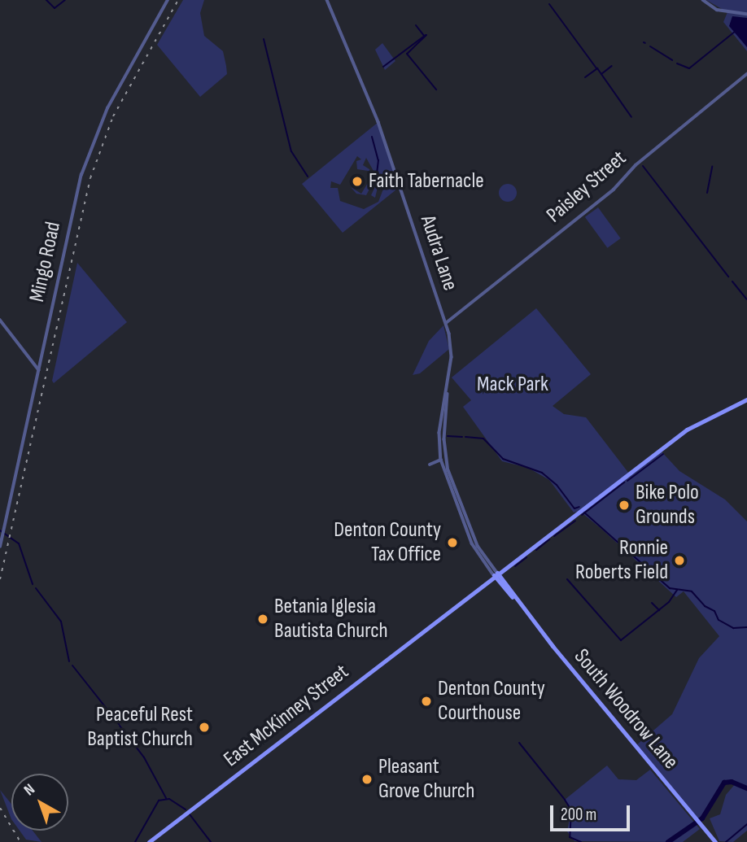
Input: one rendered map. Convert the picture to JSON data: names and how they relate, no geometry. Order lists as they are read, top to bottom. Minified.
{"streets":{"main road":["South Woodrow Lane","East McKinney Street"],"street":["Paisley Street","Audra Lane","Mingo Road"]},"crossings":[["Paisley Street","Audra Lane"],["Audra Lane","South Woodrow Lane"],["Audra Lane","East McKinney Street"],["South Woodrow Lane","East McKinney Street"]],"parks":["Mack Park"],"places":["Faith Tabernacle","Bike Polo Grounds","Denton County Tax Office","Ronnie Roberts Field","Betania Iglesia Bautista Church","Denton County Courthouse","Peaceful Rest Baptist Church","Pleasant Grove Church"],"scale_bar":"200 m","north":"top left"}
